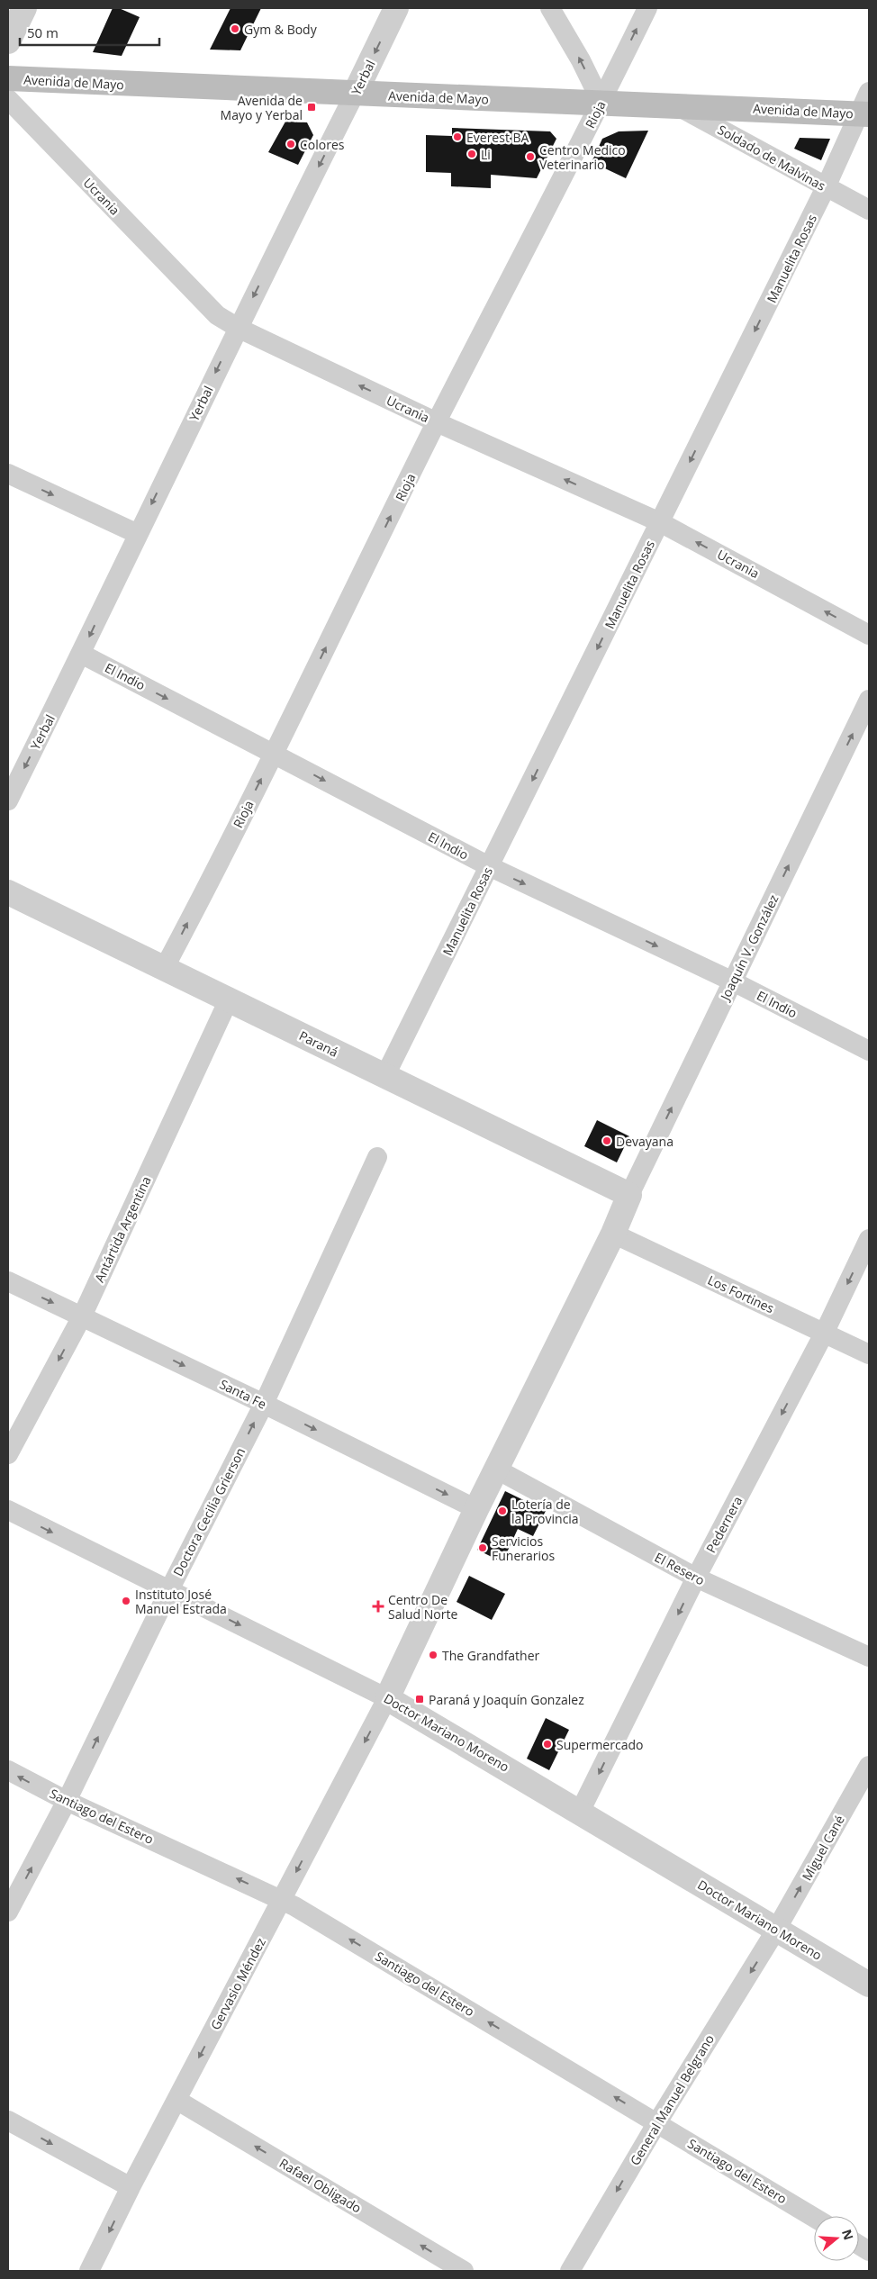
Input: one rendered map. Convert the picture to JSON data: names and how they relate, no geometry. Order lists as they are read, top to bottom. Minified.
{"streets":{"main road":["Avenida de Mayo"],"street":["Yerbal","Rioja","Soldado de Malvinas","Ucrania","Manuelita Rosas","El Indio","Joaquín V. González","Paraná","Antártida Argentina","Los Fortines","Santa Fe","Doctora Cecilia Grierson","Pedernera","El Resero","Doctor Mariano Moreno","Santiago del Estero","Miguel Cané","Gervasio Méndez","General Manuel Belgrano","Rafael Obligado"]},"crossings":[["Yerbal","Avenida de Mayo"],["Yerbal","Ucrania"],["Yerbal","El Indio"],["Avenida de Mayo","Rioja"],["Avenida de Mayo","Soldado de Malvinas"],["Avenida de Mayo","Manuelita Rosas"],["Rioja","Ucrania"],["Rioja","El Indio"],["Rioja","Paraná"],["Soldado de Malvinas","Manuelita Rosas"],["Ucrania","Manuelita Rosas"],["Manuelita Rosas","El Indio"],["Manuelita Rosas","Paraná"],["El Indio","Joaquín V. González"],["Joaquín V. González","Paraná"],["Paraná","Antártida Argentina"],["Antártida Argentina","Santa Fe"],["Los Fortines","Pedernera"],["Santa Fe","Doctora Cecilia Grierson"],["Doctora Cecilia Grierson","Doctor Mariano Moreno"],["Doctora Cecilia Grierson","Santiago del Estero"],["Pedernera","El Resero"],["Pedernera","Doctor Mariano Moreno"],["Doctor Mariano Moreno","Miguel Cané"],["Doctor Mariano Moreno","Gervasio Méndez"],["Doctor Mariano Moreno","General Manuel Belgrano"],["Santiago del Estero","Gervasio Méndez"],["Santiago del Estero","General Manuel Belgrano"],["Miguel Cané","General Manuel Belgrano"],["Gervasio Méndez","Rafael Obligado"]],"one_way":["Yerbal","Rioja","Ucrania","Manuelita Rosas","El Indio","Joaquín V. González","Santa Fe","Doctora Cecilia Grierson","Pedernera","Doctor Mariano Moreno","Santiago del Estero","Miguel Cané","Gervasio Méndez","General Manuel Belgrano","Rafael Obligado"],"places":{"other":["Gym & Body","Everest BA","Colores","Li","Centro Medico Veterinario","Devayana","Lotería de la Provincia","Servicios Funerarios","Instituto José Manuel Estrada","The Grandfather","Supermercado"],"transit":["Avenida de Mayo y Yerbal","Paraná y Joaquín Gonzalez"],"health":["Centro De Salud Norte"]},"scale_bar":"50 m","north":"right"}
